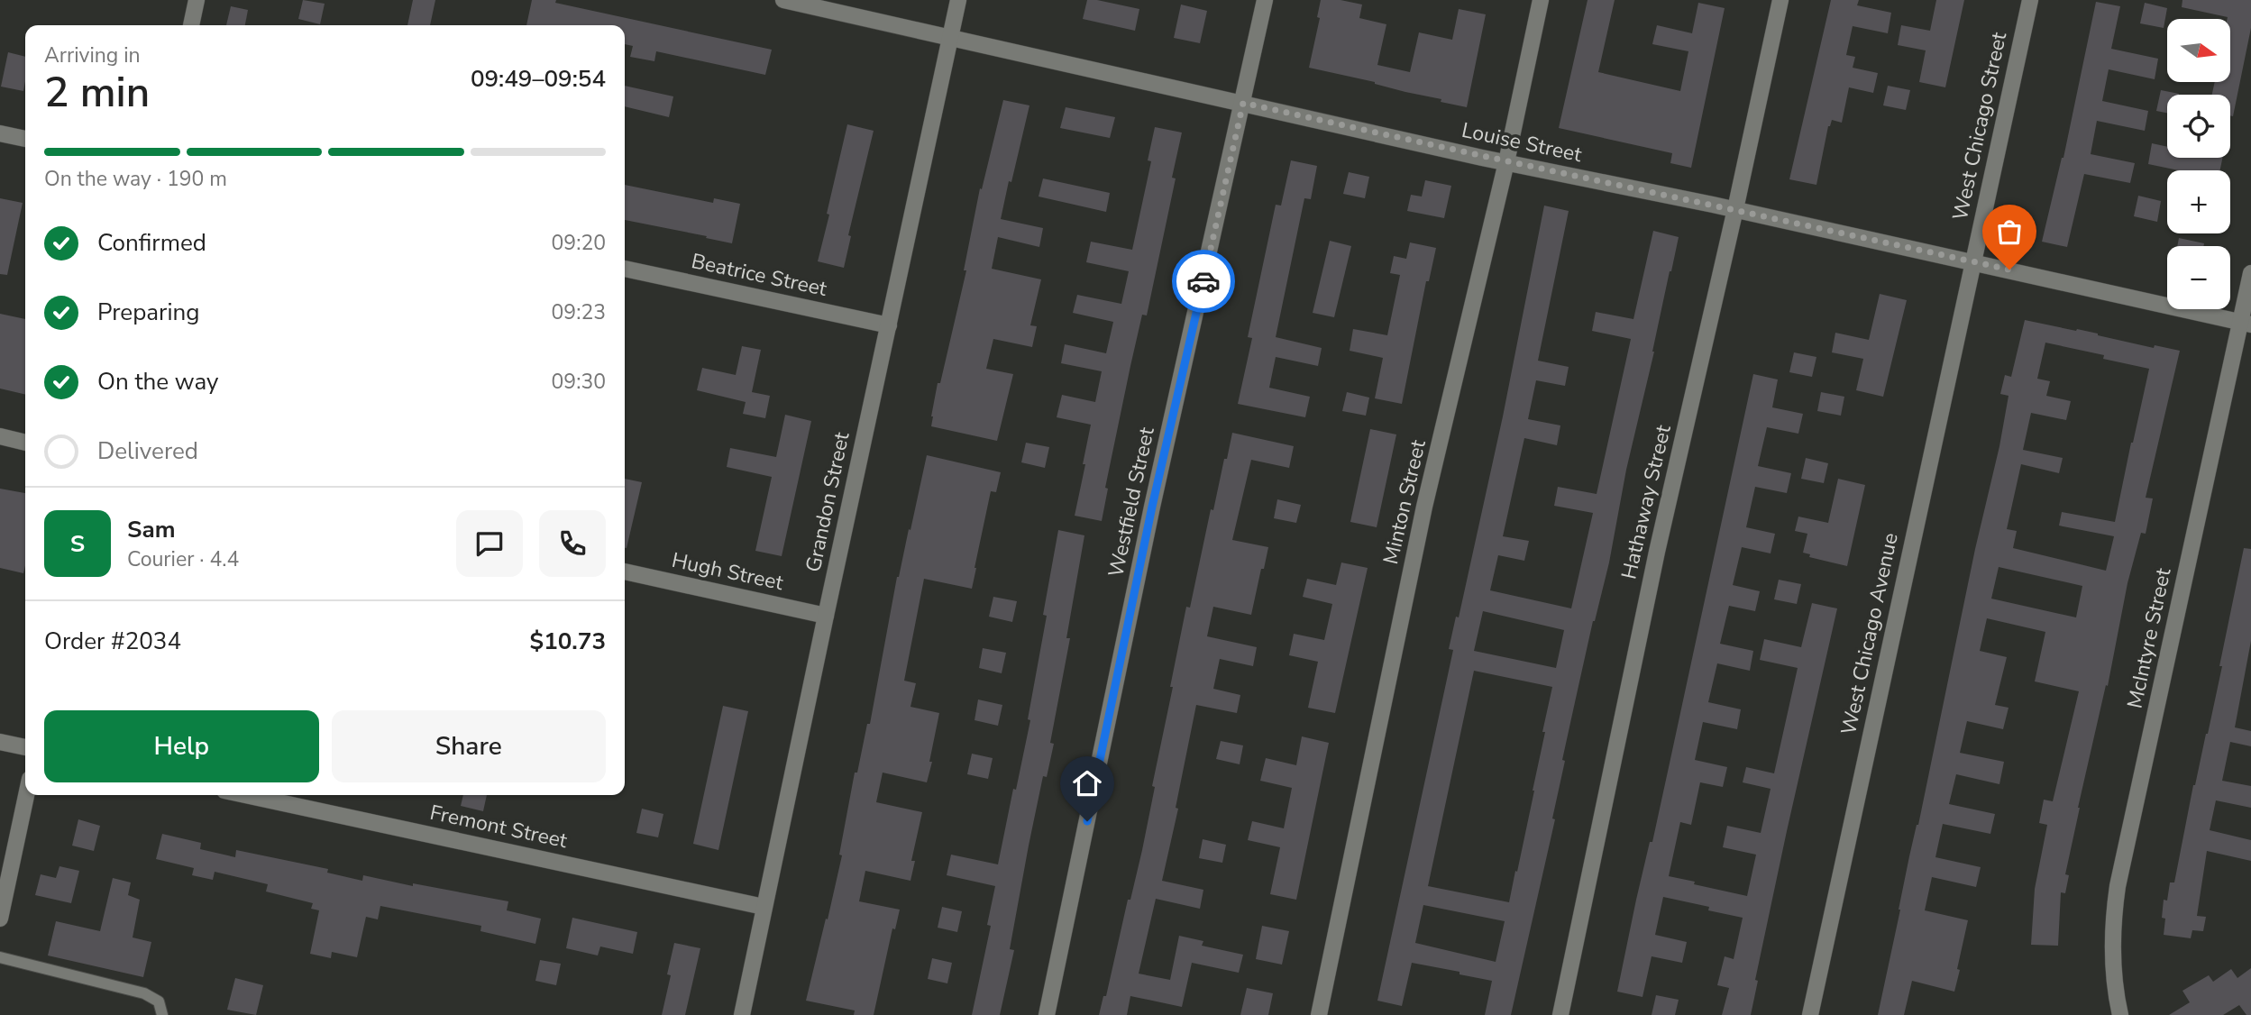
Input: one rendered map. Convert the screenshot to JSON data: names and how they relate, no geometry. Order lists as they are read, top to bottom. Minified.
{"streets":{"street":["West Chicago Street","Louise Street","Beatrice Street","Grandon Street","Westfield Street","Minton Street","Hathaway Street","Hugh Street","West Chicago Avenue","McIntyre Street","Fremont Street"]},"crossings":[["West Chicago Street","Louise Street"],["West Chicago Street","West Chicago Avenue"],["Louise Street","Grandon Street"],["Louise Street","Westfield Street"],["Louise Street","Minton Street"],["Louise Street","Hathaway Street"],["Louise Street","West Chicago Avenue"],["Louise Street","McIntyre Street"],["Beatrice Street","Grandon Street"],["Grandon Street","Hugh Street"],["Grandon Street","Fremont Street"]],"north":"right","page":{"map_buttons":["+","−"],"heading":["2 min","Arriving in","09:49–09:54"],"panel":["Sam","Courier · 4.4","Order #2034","$10.73"],"bar":"On the way · 190 m","list":[["Confirmed","09:20"],["Preparing","09:23"],["On the way","09:30"],"Delivered"],"round":"S","buttons":["Help","Share"]}}
